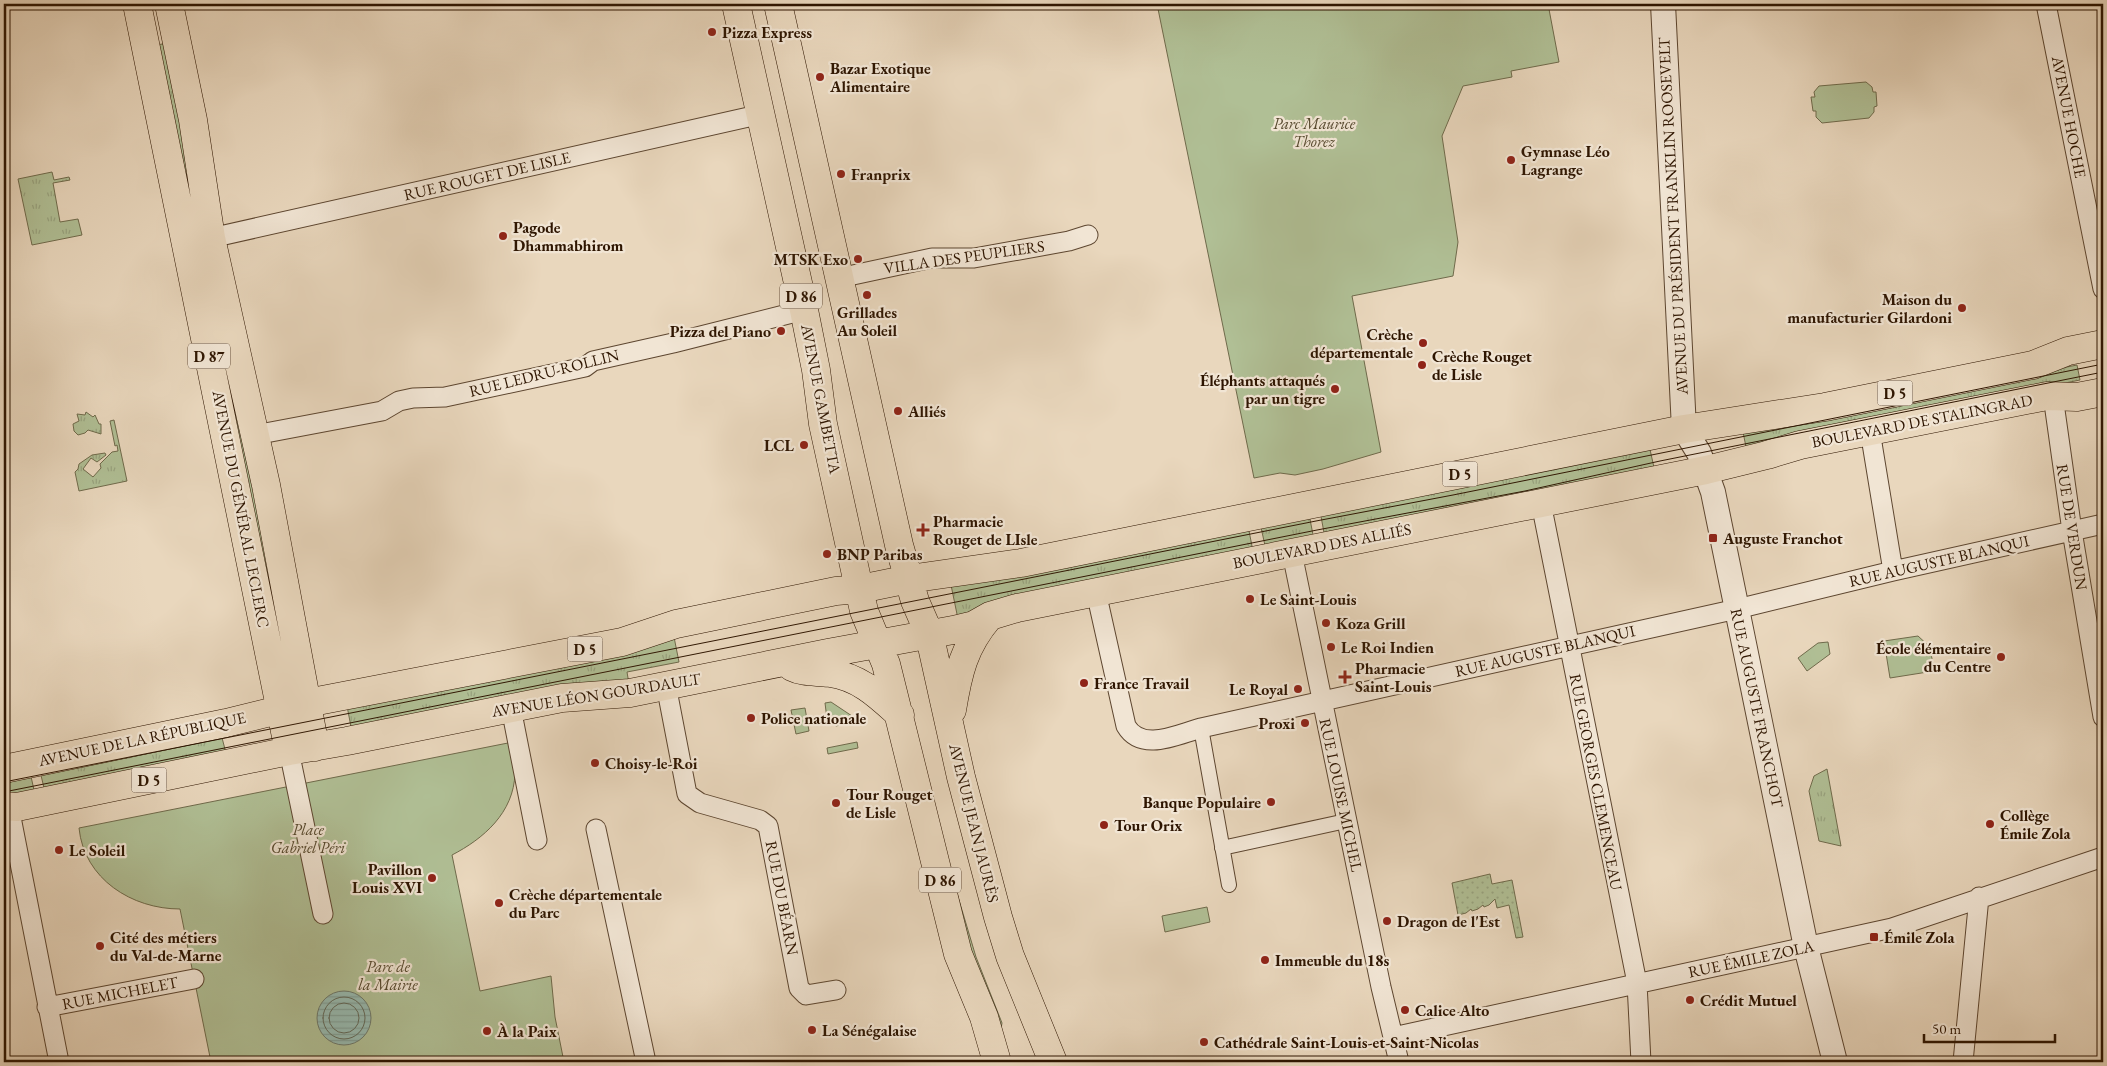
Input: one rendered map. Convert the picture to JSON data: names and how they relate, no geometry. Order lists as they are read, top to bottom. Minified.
{"streets":{"main road":["D 86","D 87","D 5","AVENUE GAMBETTA","BOULEVARD DE STALINGRAD","AVENUE DU GÉNÉRAL LECLERC","BOULEVARD DES ALLIÉS","AVENUE LÉON GOURDAULT","AVENUE DE LA RÉPUBLIQUE","AVENUE JEAN JAURÈS"],"street":["AVENUE HOCHE","RUE ROUGET DE LISLE","AVENUE DU PRÉSIDENT FRANKLIN ROOSEVELT","VILLA DES PEUPLIERS","RUE LEDRU-ROLLIN","RUE DE VERDUN","RUE AUGUSTE BLANQUI","RUE AUGUSTE FRANCHOT","RUE GEORGES CLEMENCEAU","RUE LOUISE MICHEL","RUE DU BÉARN","RUE ÉMILE ZOLA","RUE MICHELET"]},"crossings":[["RUE ROUGET DE LISLE","AVENUE GAMBETTA"],["RUE ROUGET DE LISLE","AVENUE DU GÉNÉRAL LECLERC"],["AVENUE DU PRÉSIDENT FRANKLIN ROOSEVELT","D 5"],["AVENUE DU PRÉSIDENT FRANKLIN ROOSEVELT","BOULEVARD DE STALINGRAD"],["AVENUE DU PRÉSIDENT FRANKLIN ROOSEVELT","RUE AUGUSTE FRANCHOT"],["VILLA DES PEUPLIERS","D 86"],["D 86","D 5"],["D 86","AVENUE GAMBETTA"],["D 86","BOULEVARD DES ALLIÉS"],["D 86","AVENUE LÉON GOURDAULT"],["D 86","AVENUE JEAN JAURÈS"],["RUE LEDRU-ROLLIN","AVENUE GAMBETTA"],["RUE LEDRU-ROLLIN","AVENUE DU GÉNÉRAL LECLERC"],["D 5","AVENUE GAMBETTA"],["D 5","BOULEVARD DE STALINGRAD"],["D 5","AVENUE DU GÉNÉRAL LECLERC"],["D 5","AVENUE LÉON GOURDAULT"],["D 5","RUE AUGUSTE FRANCHOT"],["D 5","AVENUE DE LA RÉPUBLIQUE"],["D 5","AVENUE JEAN JAURÈS"],["AVENUE GAMBETTA","AVENUE JEAN JAURÈS"],["BOULEVARD DE STALINGRAD","RUE DE VERDUN"],["BOULEVARD DE STALINGRAD","BOULEVARD DES ALLIÉS"],["BOULEVARD DE STALINGRAD","RUE AUGUSTE FRANCHOT"],["AVENUE DU GÉNÉRAL LECLERC","AVENUE LÉON GOURDAULT"],["AVENUE DU GÉNÉRAL LECLERC","AVENUE DE LA RÉPUBLIQUE"],["RUE DE VERDUN","RUE AUGUSTE BLANQUI"],["BOULEVARD DES ALLIÉS","RUE AUGUSTE BLANQUI"],["BOULEVARD DES ALLIÉS","AVENUE LÉON GOURDAULT"],["BOULEVARD DES ALLIÉS","RUE AUGUSTE FRANCHOT"],["BOULEVARD DES ALLIÉS","RUE GEORGES CLEMENCEAU"],["BOULEVARD DES ALLIÉS","RUE LOUISE MICHEL"],["BOULEVARD DES ALLIÉS","AVENUE JEAN JAURÈS"],["RUE AUGUSTE BLANQUI","RUE AUGUSTE FRANCHOT"],["RUE AUGUSTE BLANQUI","RUE GEORGES CLEMENCEAU"],["RUE AUGUSTE BLANQUI","RUE LOUISE MICHEL"],["AVENUE LÉON GOURDAULT","RUE DU BÉARN"],["RUE AUGUSTE FRANCHOT","RUE ÉMILE ZOLA"],["RUE GEORGES CLEMENCEAU","RUE ÉMILE ZOLA"],["RUE LOUISE MICHEL","RUE ÉMILE ZOLA"]],"parks":["Parc Maurice Thorez","Place Gabriel Péri","Parc de la Mairie"],"places":{"other":["Pizza Express","Bazar Exotique Alimentaire","Gymnase Léo Lagrange","Franprix","Pagode Dhammabhirom","MTSK Exo","Grillades Au Soleil","Maison du manufacturier Gilardoni","Pizza del Piano","Crèche départementale","Crèche Rouget de Lisle","Éléphants attaqués par un tigre","Alliés","LCL","BNP Paribas","Le Saint-Louis","Koza Grill","Le Roi Indien","École élémentaire du Centre","France Travail","Le Royal","Police nationale","Proxi","Choisy-le-Roi","Banque Populaire","Tour Rouget de Lisle","Collège Émile Zola","Tour Orix","Le Soleil","Pavillon Louis XVI","Crèche départementale du Parc","Dragon de l'Est","Cité des métiers du Val-de-Marne","Immeuble du 18s","Crédit Mutuel","Calice Alto","La Sénégalaise","À la Paix","Cathédrale Saint-Louis-et-Saint-Nicolas"],"health":["Pharmacie Rouget de LIsle","Pharmacie Saint-Louis"],"transit":["Auguste Franchot","Émile Zola"]},"scale_bar":"50 m"}
